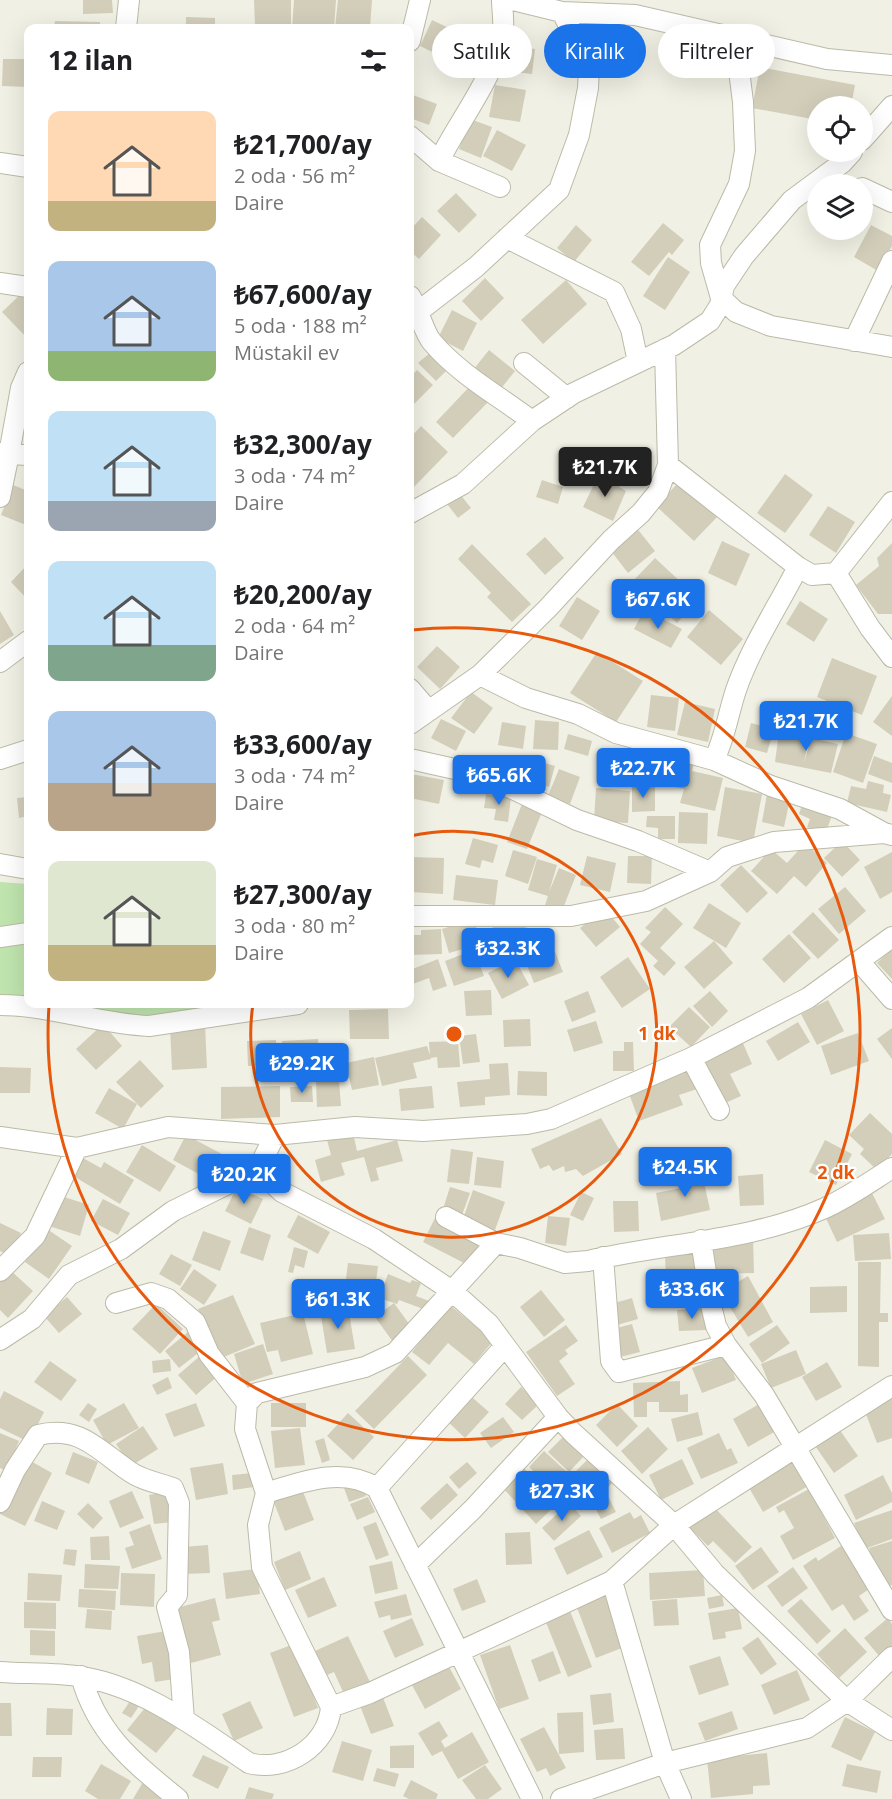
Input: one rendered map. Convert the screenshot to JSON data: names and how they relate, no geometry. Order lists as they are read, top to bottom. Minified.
{"page":{"chip":["Satılık","Kiralık","Filtreler"],"heading":"12 ilan","list":[{"name":"₺21,700/ay","note":"2 oda · 56 m² · Daire"},{"name":"₺67,600/ay","note":"5 oda · 188 m² · Müstakil ev"},{"name":"₺32,300/ay","note":"3 oda · 74 m² · Daire"},{"name":"₺20,200/ay","note":"2 oda · 64 m² · Daire"},{"name":"₺33,600/ay","note":"3 oda · 74 m² · Daire"},{"name":"₺27,300/ay","note":"3 oda · 80 m² · Daire"}],"price":["₺21.7K","₺67.6K","₺21.7K","₺22.7K","₺65.6K","₺32.3K","₺29.2K","₺24.5K","₺20.2K","₺33.6K","₺61.3K","₺27.3K"]},"rings":["1 dk","2 dk"]}
